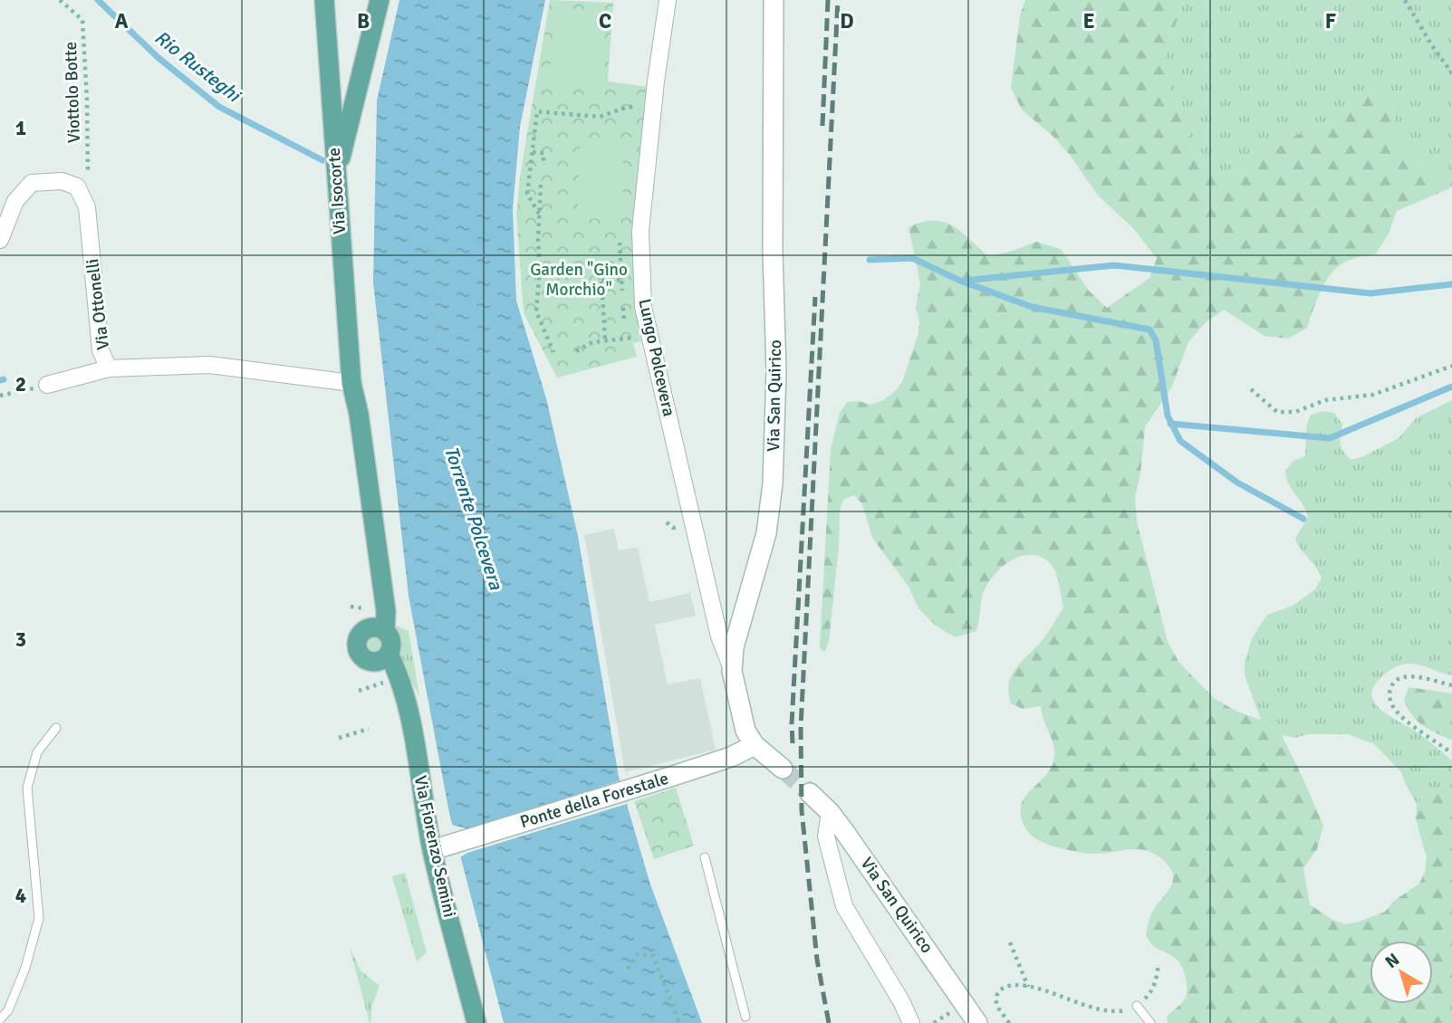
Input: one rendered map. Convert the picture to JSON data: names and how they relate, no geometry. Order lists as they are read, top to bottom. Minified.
{"streets":{"main road":["Via Isocorte","Via San Quirico","Ponte della Forestale","Via Fiorenzo Semini"],"street":["Via Ottonelli","Lungo Polcevera"],"path":["Viottolo Botte"]},"crossings":[["Viottolo Botte","Via Ottonelli"],["Via Isocorte","Via Ottonelli"],["Via Isocorte","Via Fiorenzo Semini"],["Via Ottonelli","Via Fiorenzo Semini"],["Lungo Polcevera","Via San Quirico"],["Via San Quirico","Ponte della Forestale"],["Ponte della Forestale","Via Fiorenzo Semini"]],"water":["Rio Rusteghi","Torrente Polcevera"],"parks":["Garden \"Gino Morchio\""],"north":"top left","grid":{"columns":["A","B","C","D","E","F"],"rows":["1","2","3","4"]}}
